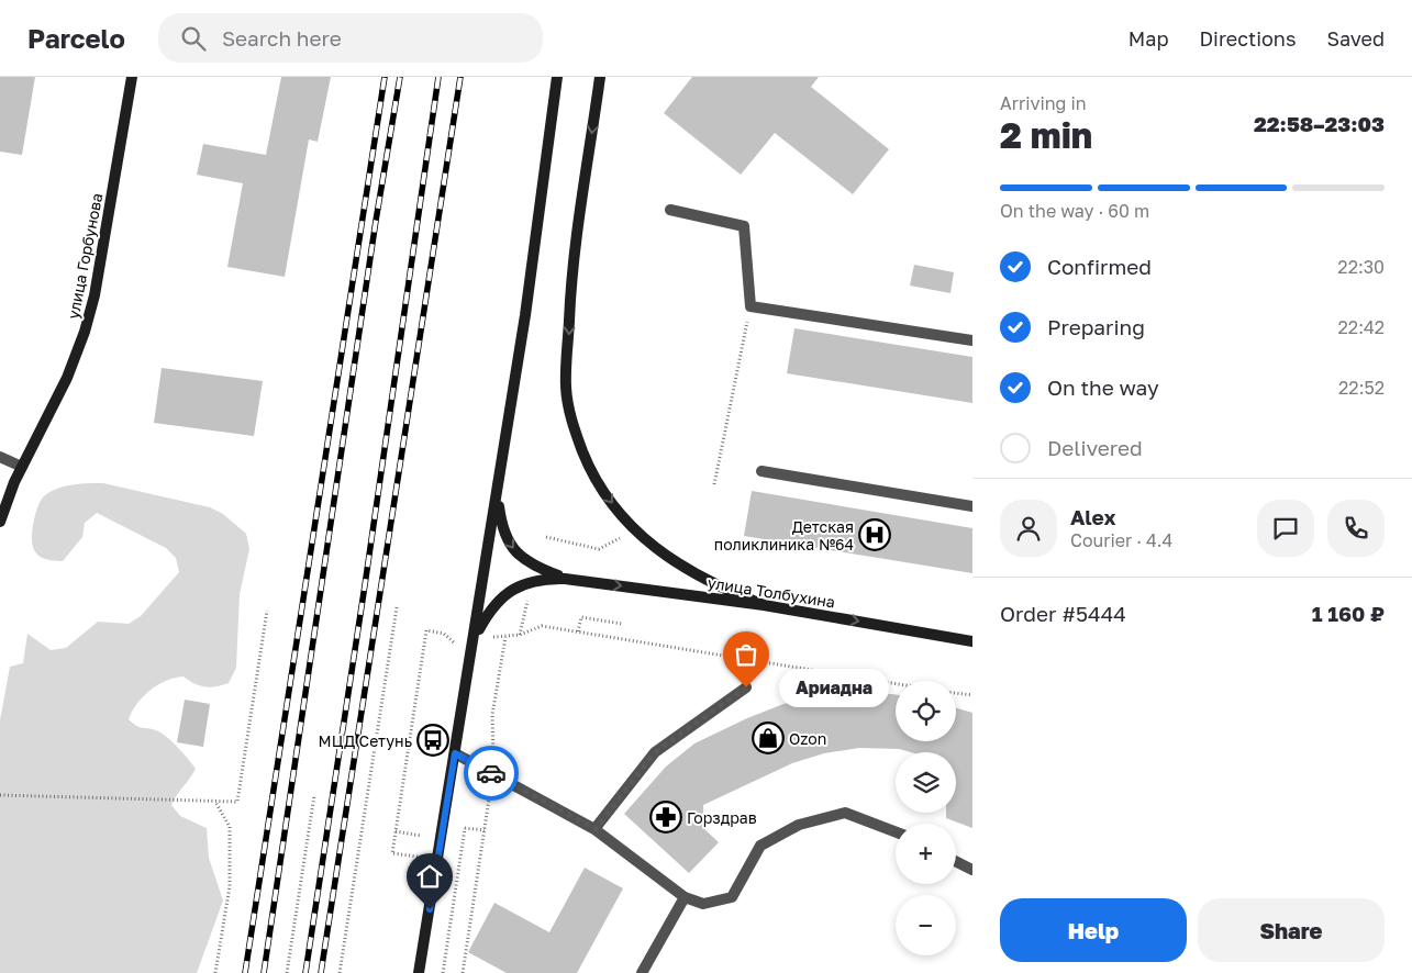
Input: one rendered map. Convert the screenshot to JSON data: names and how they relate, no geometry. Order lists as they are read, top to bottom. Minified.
{"streets":{"street":["улица Горбунова","улица Толбухина"]},"one_way":["улица Толбухина"],"places":{"hospital":["Детская поликлиника №64"],"other":["Ариадна"],"shop":["Ozon"],"bus stop":["МЦД Сетунь"],"pharmacy":["Горздрав"]},"page":{"header":"Parcelo","search":"Search here","nav":["Map","Directions","Saved"],"heading":["2 min","Arriving in","22:58–23:03"],"panel":["Alex","Courier · 4.4","Order #5444","1 160 ₽"],"bar":"On the way · 60 m","list":[["Confirmed","22:30"],["Preparing","22:42"],["On the way","22:52"],"Delivered"],"bubble":"Ариадна","map_buttons":["+","−"],"buttons":["Help","Share"]}}
